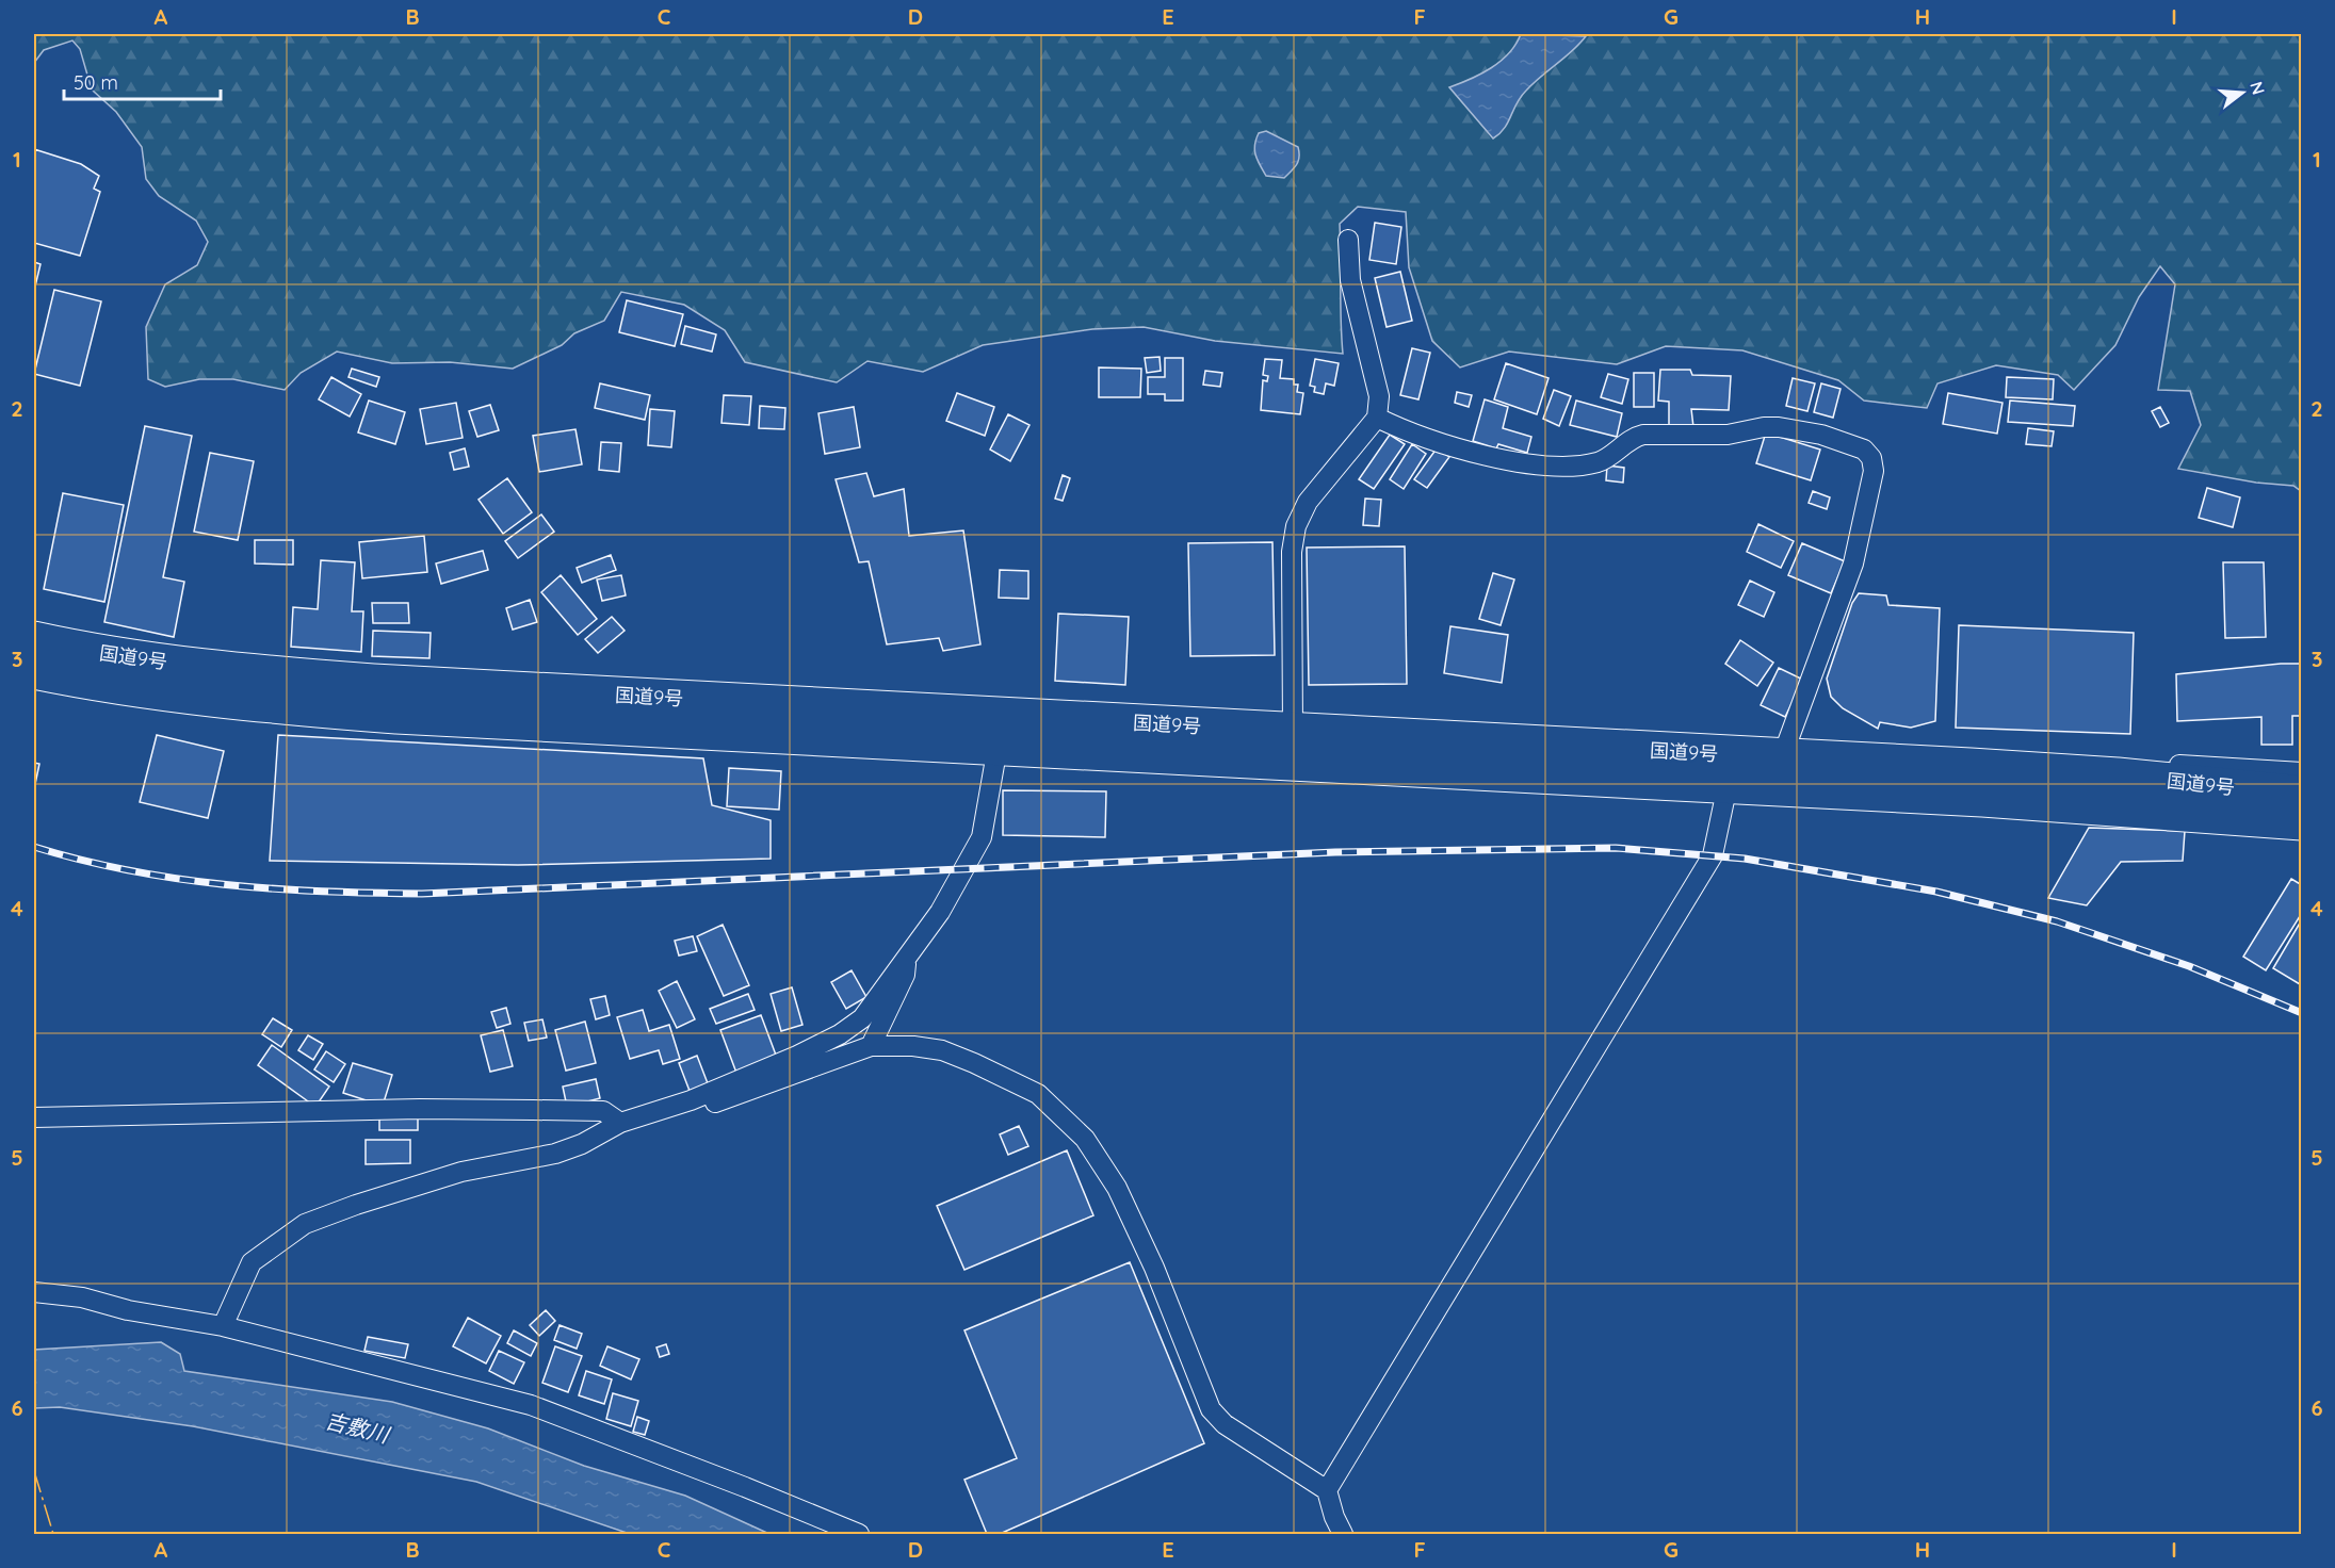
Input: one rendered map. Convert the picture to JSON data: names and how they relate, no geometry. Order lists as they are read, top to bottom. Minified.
{"streets":{"highway":["国道9号"]},"water":["吉敷川"],"scale_bar":"50 m","north":"right","grid":{"columns":["A","B","C","D","E","F","G","H","I"],"rows":["1","2","3","4","5","6"]}}
